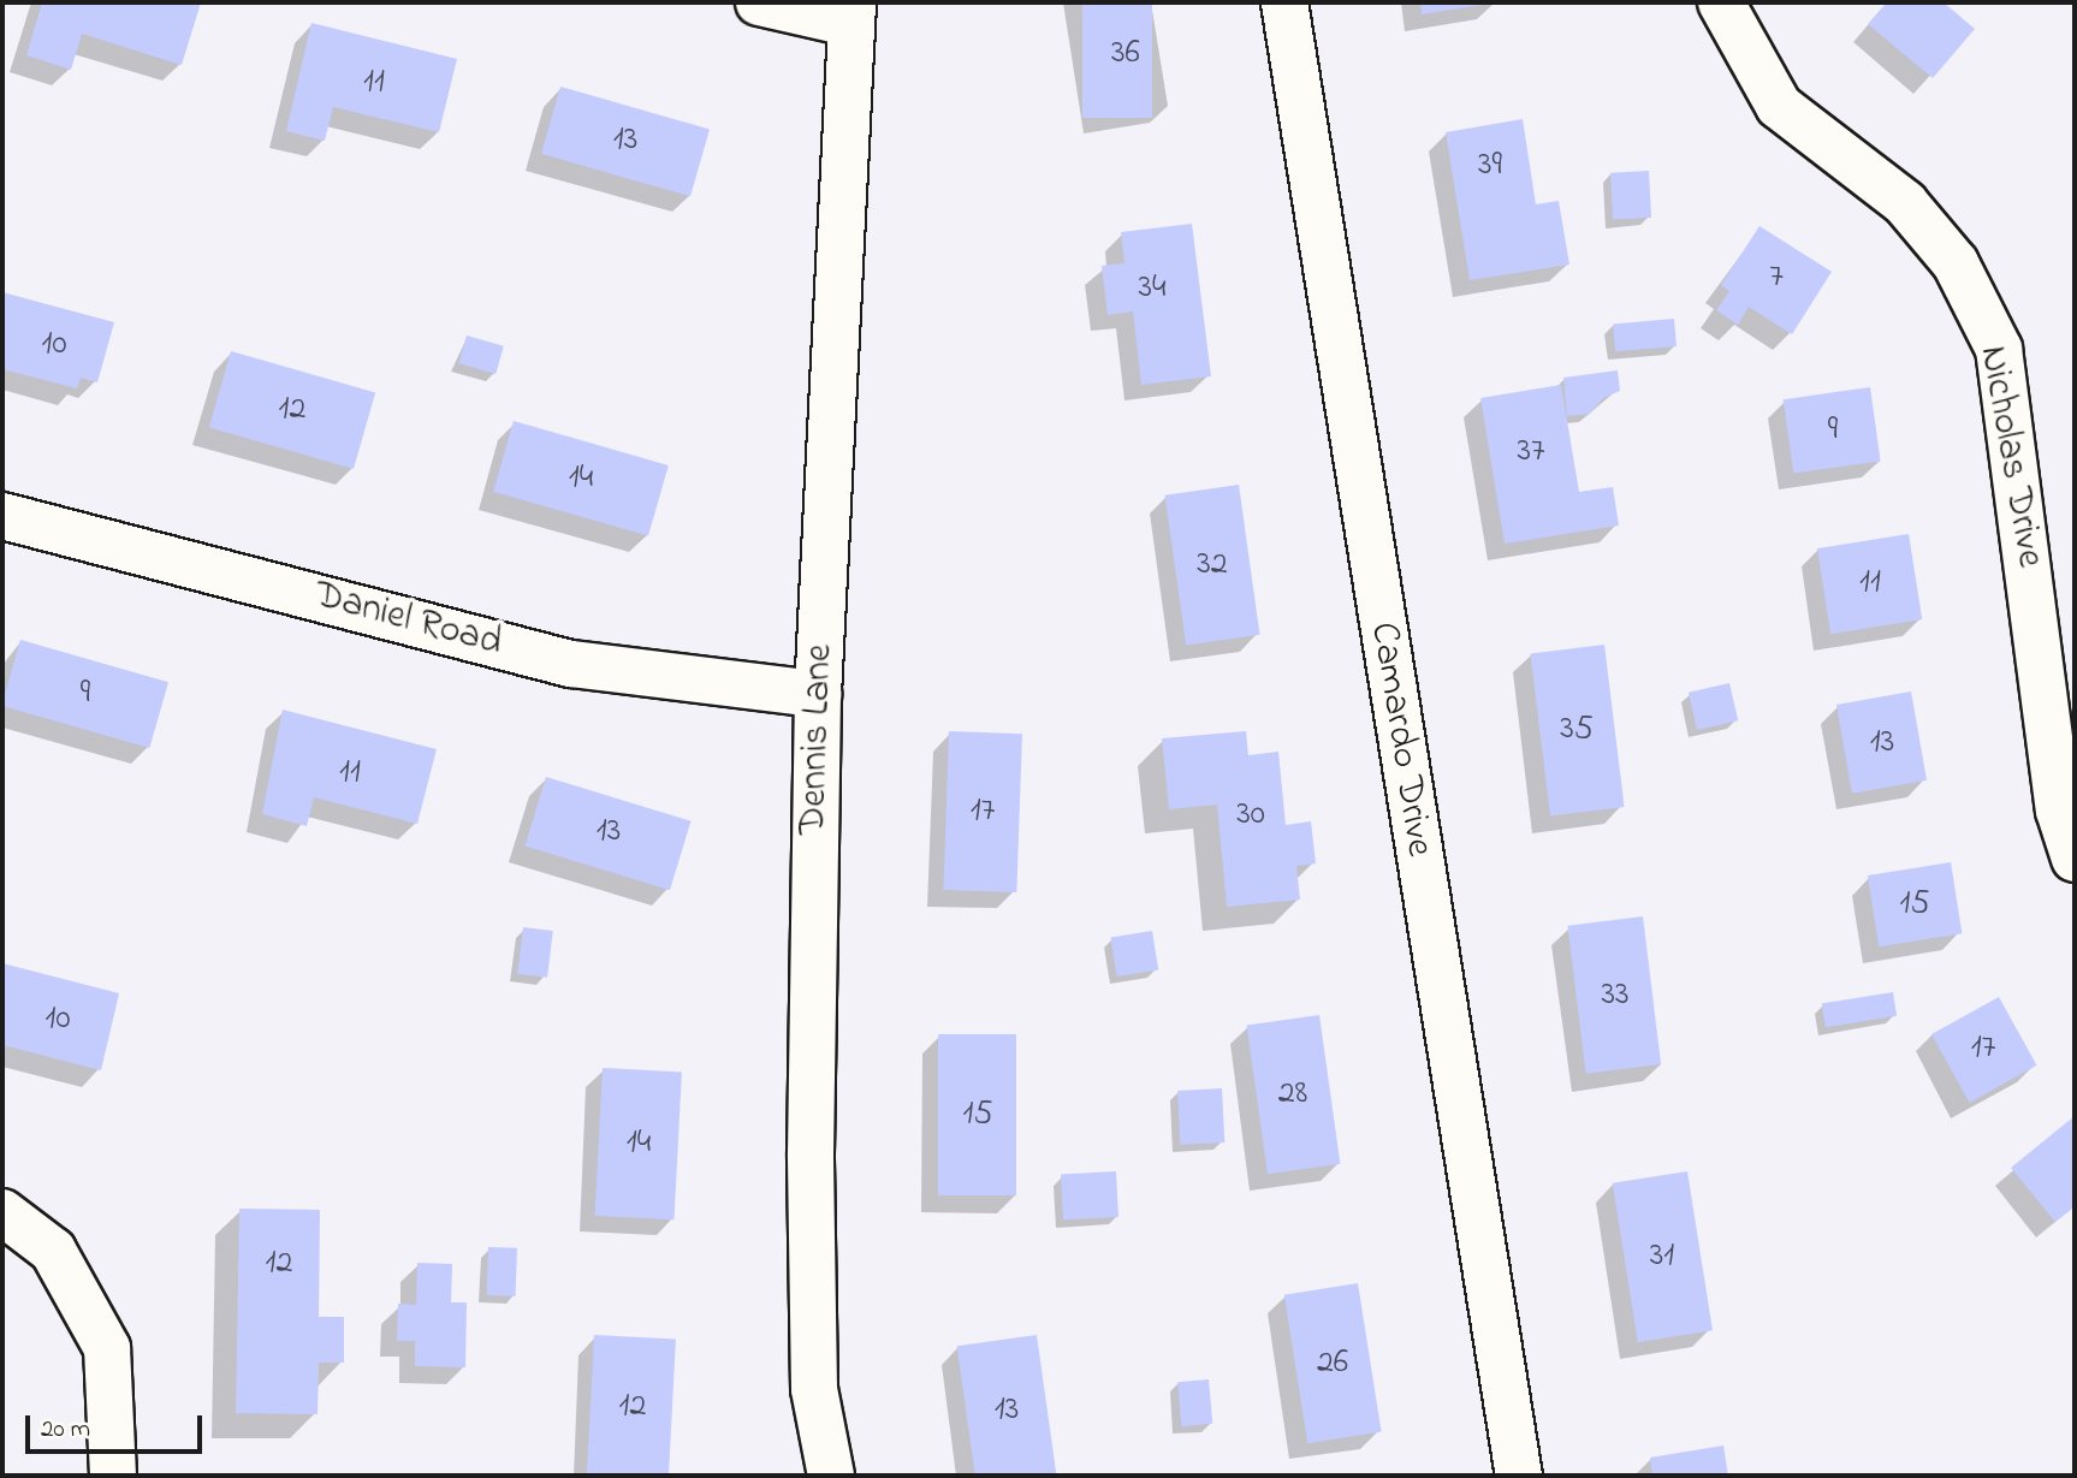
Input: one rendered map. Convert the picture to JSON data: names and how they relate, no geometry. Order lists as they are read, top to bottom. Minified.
{"streets":{"street":["Nicholas Drive","Daniel Road","Dennis Lane","Camardo Drive"]},"crossings":[["Daniel Road","Dennis Lane"]],"house_numbers":["36","11","13","39","7","34","10","12","9","37","14","32","11","9","35","13","11","17","30","13","15","33","10","17","28","15","14","31","12","26","12","13"],"scale_bar":"20 m"}
